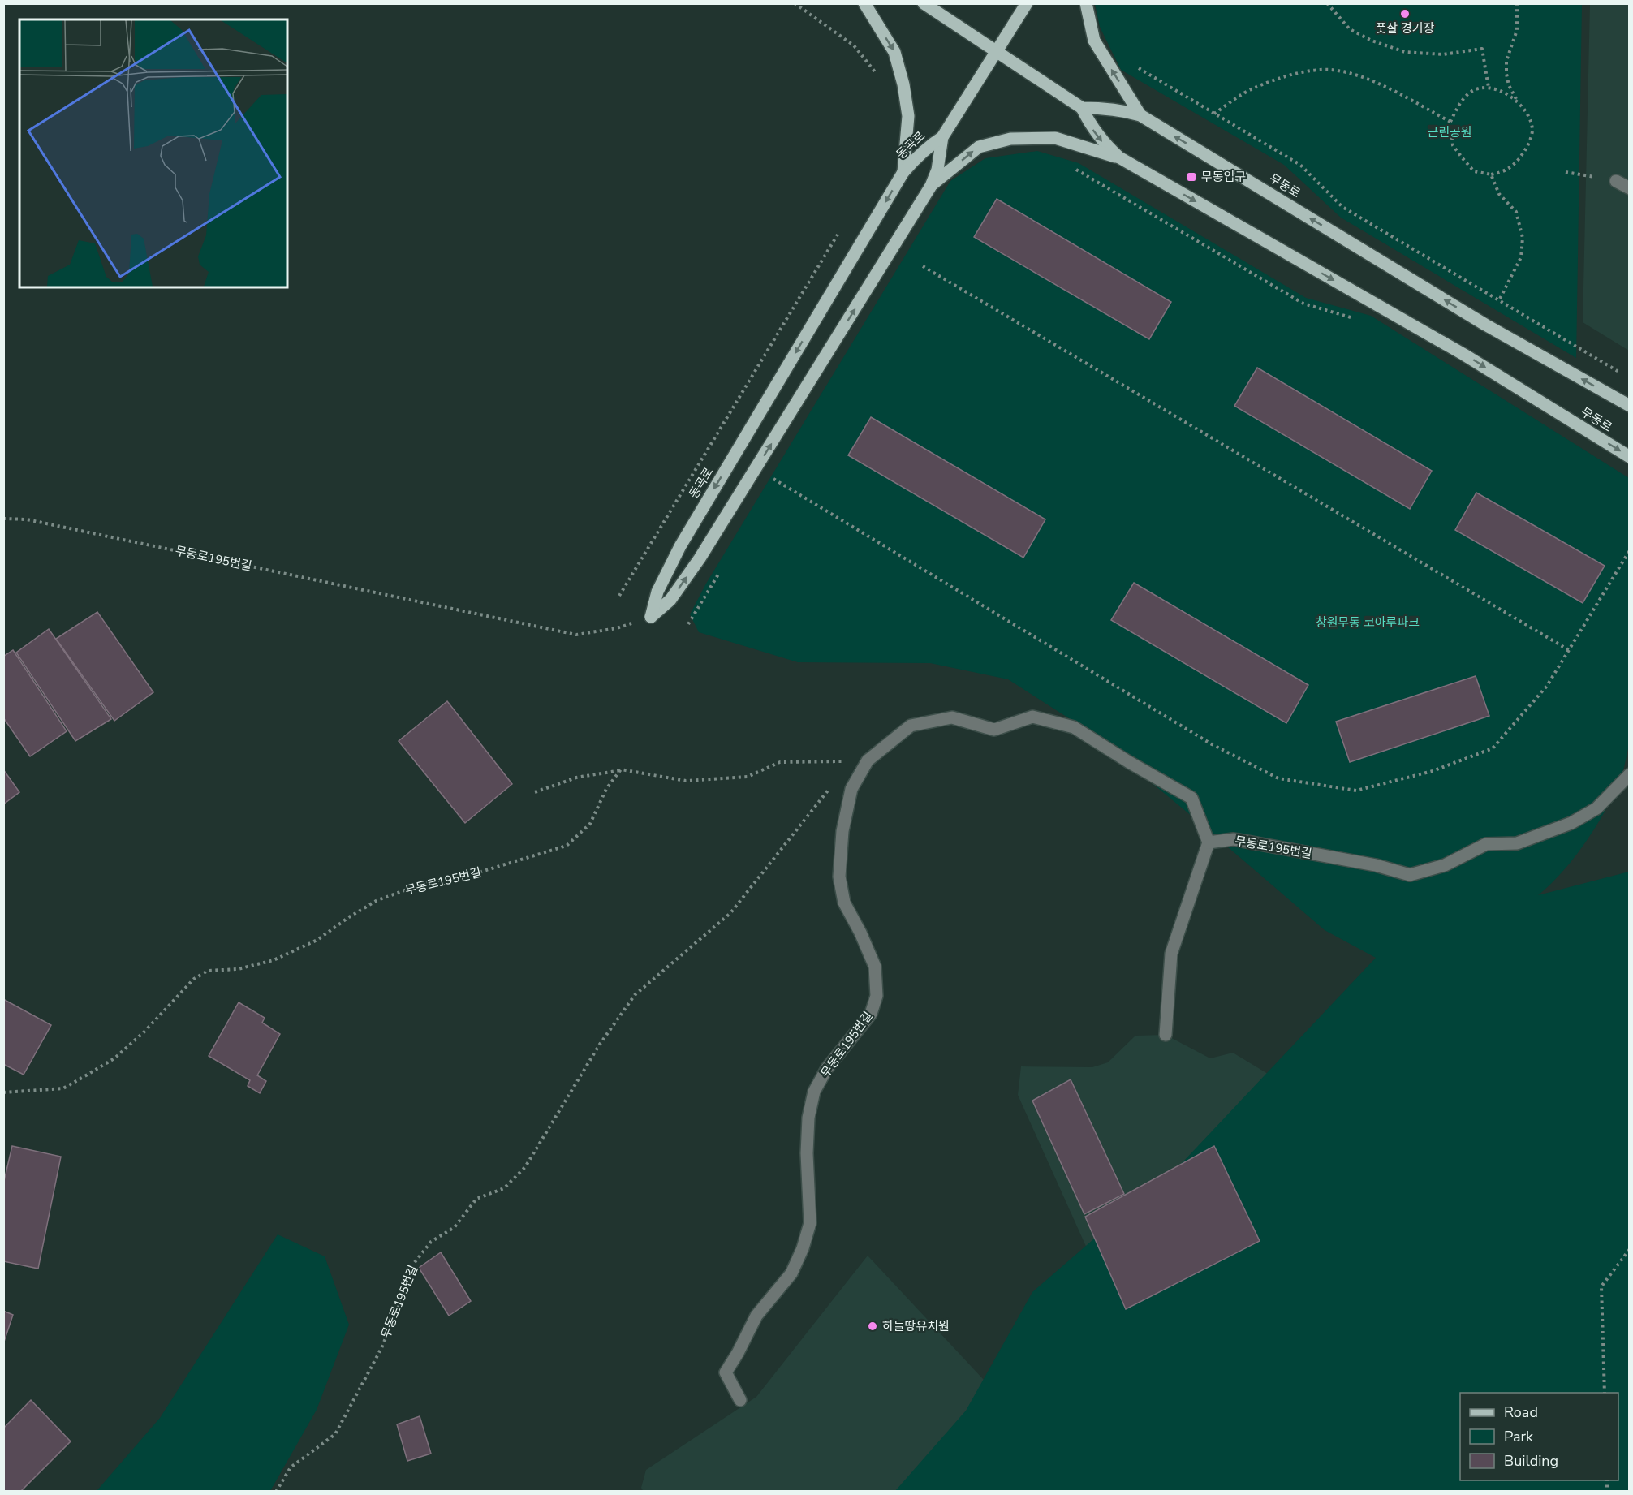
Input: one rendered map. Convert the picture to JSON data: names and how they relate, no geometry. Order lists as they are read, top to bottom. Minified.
{"streets":{"main road":["동곡로","무동로"],"lane":["무동로195번길"]},"crossings":[["동곡로","무동로195번길"]],"parks":["근린공원","창원무동 코아루파크"],"places":{"other":["풋살 경기장","하늘땅유치원"],"transit":["무동입구"]},"legend":["Road","Park","Building"]}
